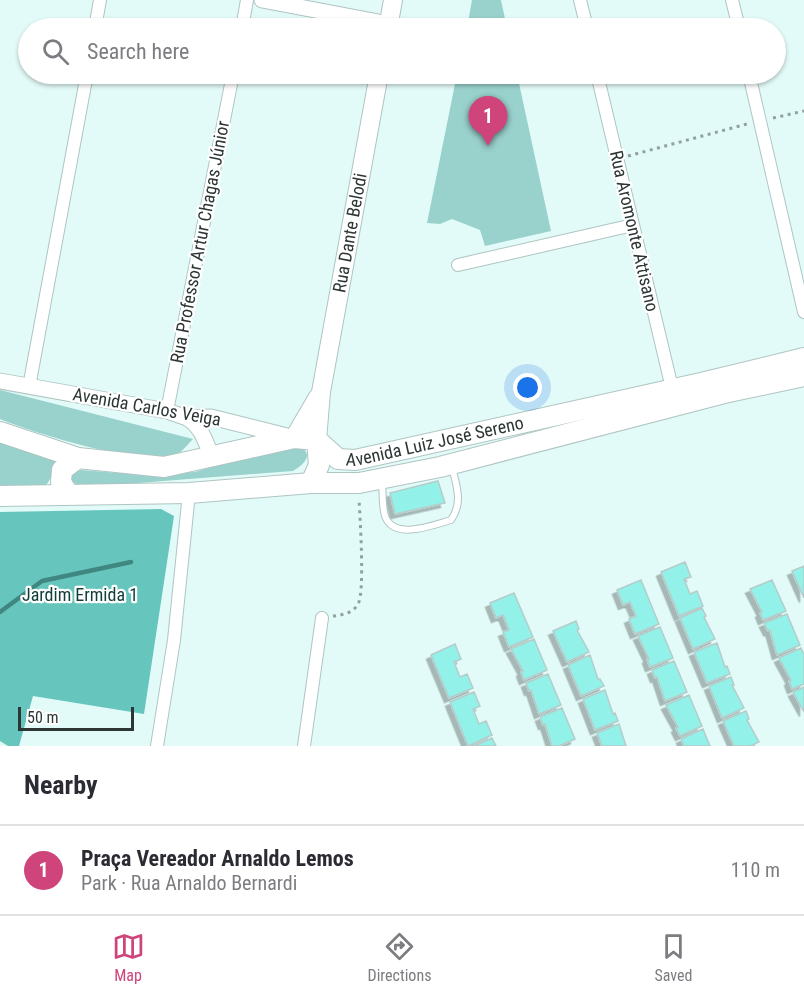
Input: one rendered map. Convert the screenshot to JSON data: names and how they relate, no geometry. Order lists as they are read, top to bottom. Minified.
{"streets":{"main road":["Rua Dante Belodi","Avenida Luiz José Sereno"],"street":["Rua Aromonte Attisano","Rua Professor Artur Chagas Júnior","Avenida Carlos Veiga"]},"crossings":[["Rua Aromonte Attisano","Avenida Luiz José Sereno"],["Rua Professor Artur Chagas Júnior","Avenida Carlos Veiga"],["Avenida Carlos Veiga","Avenida Luiz José Sereno"]],"parks":["Jardim Ermida 1"],"scale_bar":"50 m","page":{"search":"Search here","pins":"1","scale":"50 m","heading":"Nearby","list":[{"mark":"1","name":"Praça Vereador Arnaldo Lemos","note":"Park · Rua Arnaldo Bernardi","value":"110 m"}],"nav":["Map","Directions","Saved"]}}
